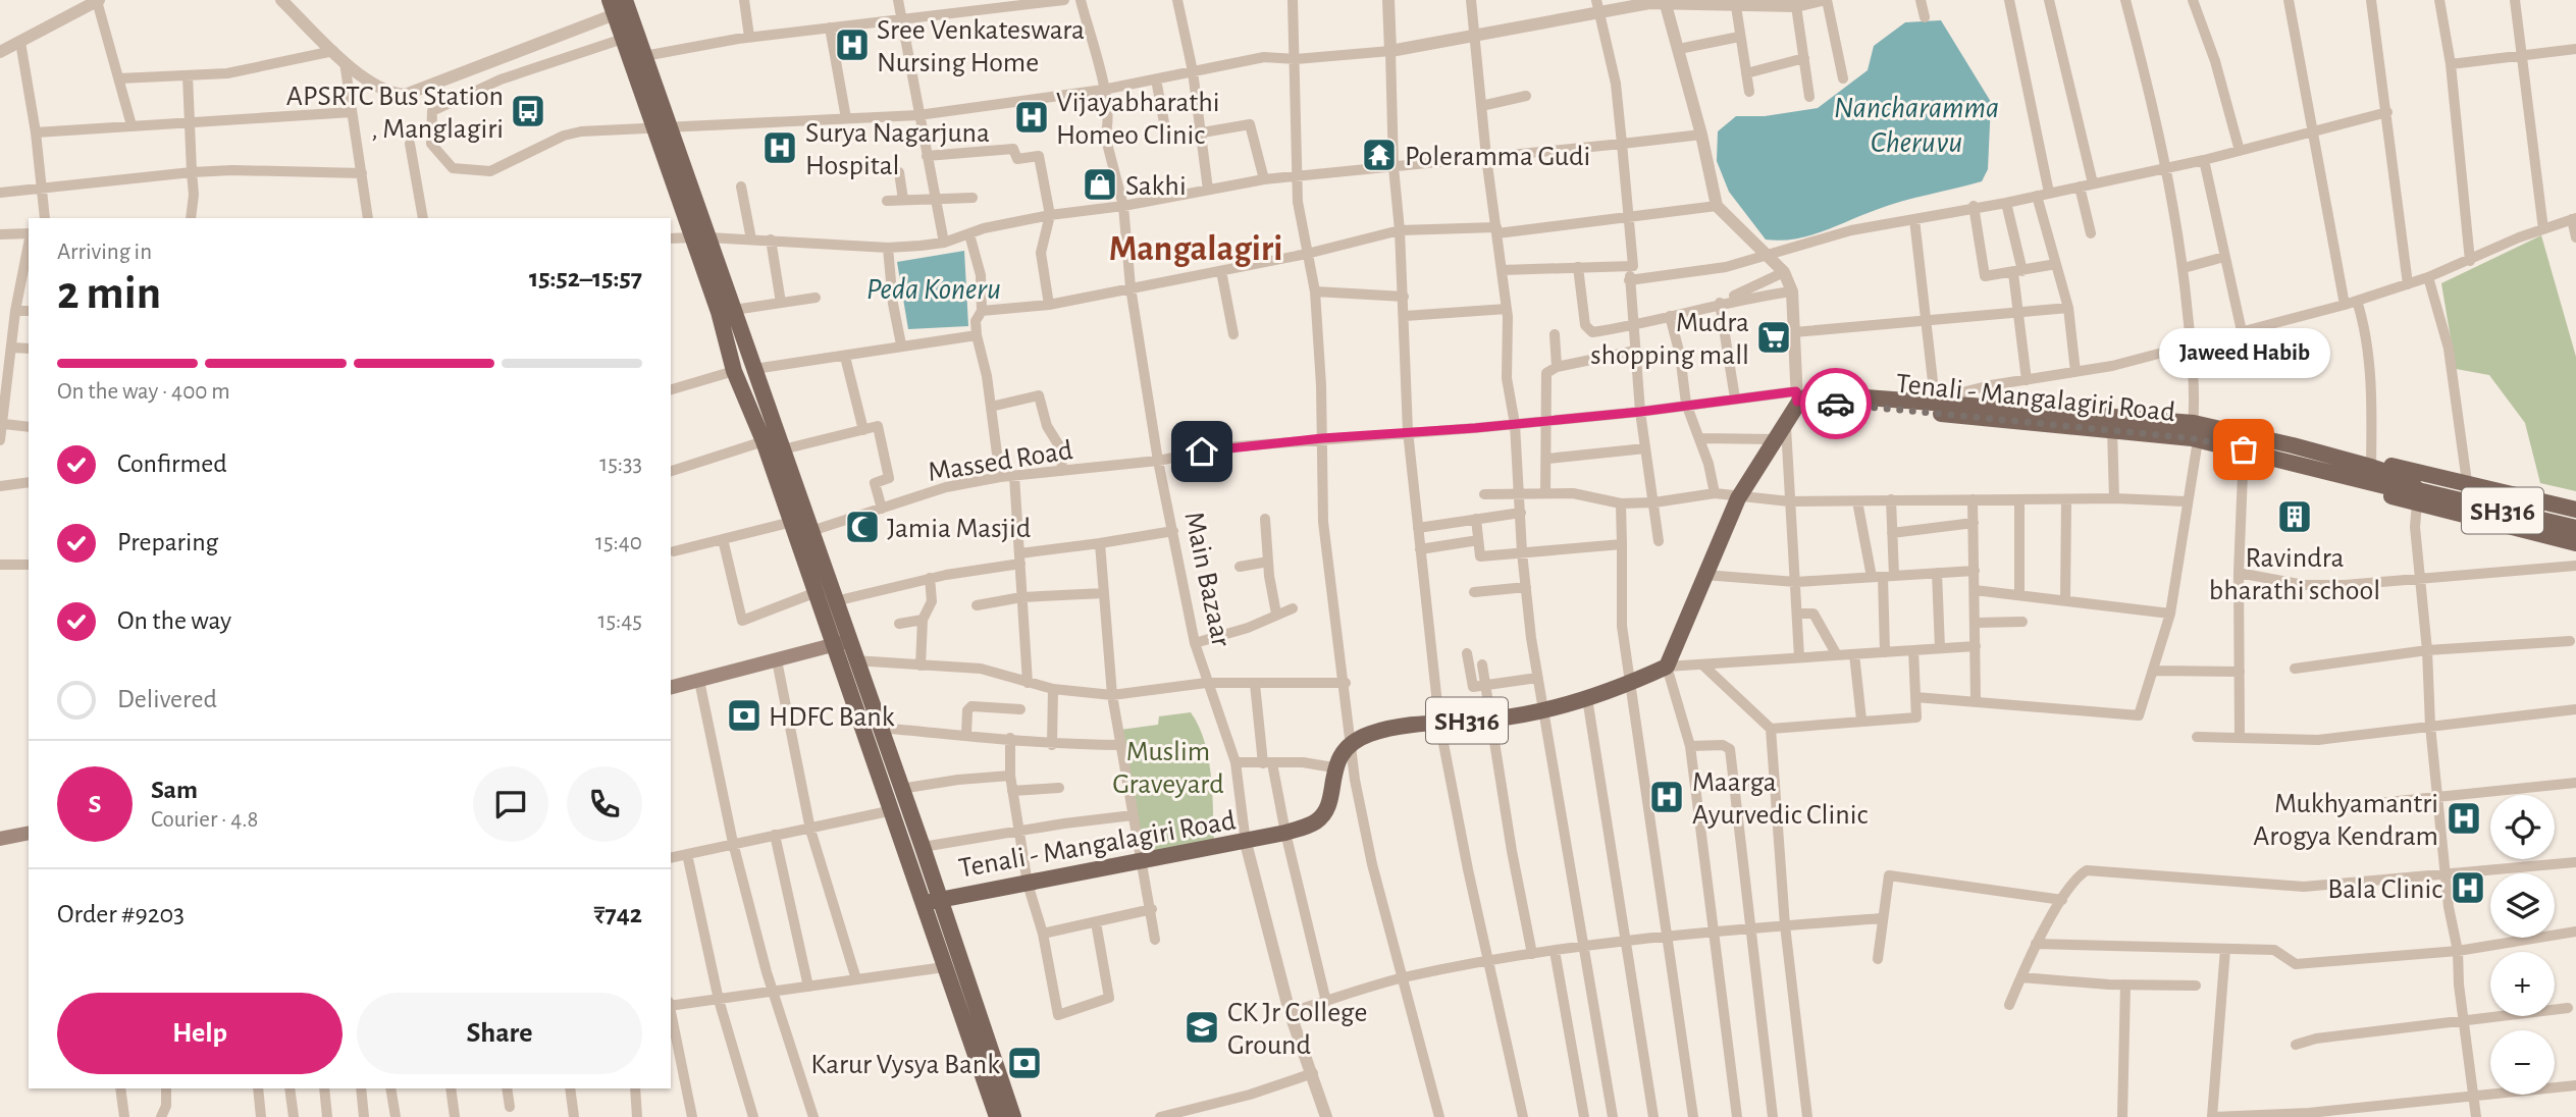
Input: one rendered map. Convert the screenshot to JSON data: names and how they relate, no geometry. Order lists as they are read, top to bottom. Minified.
{"streets":{"main road":["Tenali - Mangalagiri Road","SH316"],"street":["Massed Road","Main Bazaar"]},"crossings":[["Tenali - Mangalagiri Road","Massed Road"],["Tenali - Mangalagiri Road","SH316"],["Tenali - Mangalagiri Road","Main Bazaar"],["Massed Road","Main Bazaar"]],"districts":["Mangalagiri"],"water":["Nancharamma Cheruvu","Peda Koneru"],"parks":["Muslim Graveyard"],"places":{"hospital":["Sree Venkateswara Nursing Home","Vijayabharathi Homeo Clinic","Surya Nagarjuna Hospital","Maarga Ayurvedic Clinic","Mukhyamantri Arogya Kendram","Bala Clinic"],"bus stop":["APSRTC Bus Station , Manglagiri"],"temple":["Poleramma Gudi"],"shop":["Sakhi"],"supermarket":["Mudra shopping mall"],"other":["Jaweed Habib"],"building":["Ravindra bharathi school"],"mosque":["Jamia Masjid"],"bank":["HDFC Bank","Karur Vysya Bank"],"school or university":["CK Jr College Ground"]},"page":{"heading":["2 min","Arriving in","15:52–15:57"],"panel":["Sam","Courier · 4.8","Order #9203","₹742"],"bubble":"Jaweed Habib","bar":"On the way · 400 m","list":[["Confirmed","15:33"],["Preparing","15:40"],["On the way","15:45"],"Delivered"],"round":"S","map_buttons":["+","−"],"buttons":["Help","Share"]}}
